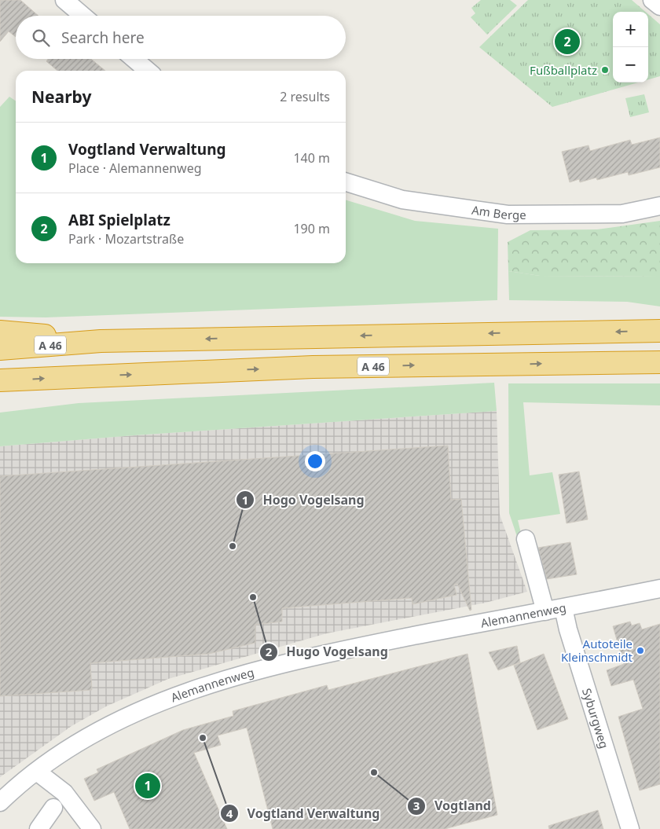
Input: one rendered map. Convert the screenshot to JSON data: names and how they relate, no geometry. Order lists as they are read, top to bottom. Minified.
{"streets":{"highway":["A 46"],"street":["Am Berge","Alemannenweg","Syburgweg"]},"crossings":[["Alemannenweg","Syburgweg"]],"places":["Fußballplatz","Hogo Vogelsang","Hugo Vogelsang","Autoteile Kleinschmidt","Vogtland Verwaltung","Vogtland"],"page":{"map_buttons":["+","−"],"search":"Search here","pins":["2","1"],"heading":["Nearby","2 results"],"list":[{"mark":"1","name":"Vogtland Verwaltung","note":"Place · Alemannenweg","value":"140 m"},{"mark":"2","name":"ABI Spielplatz","note":"Park · Mozartstraße","value":"190 m"}]}}
